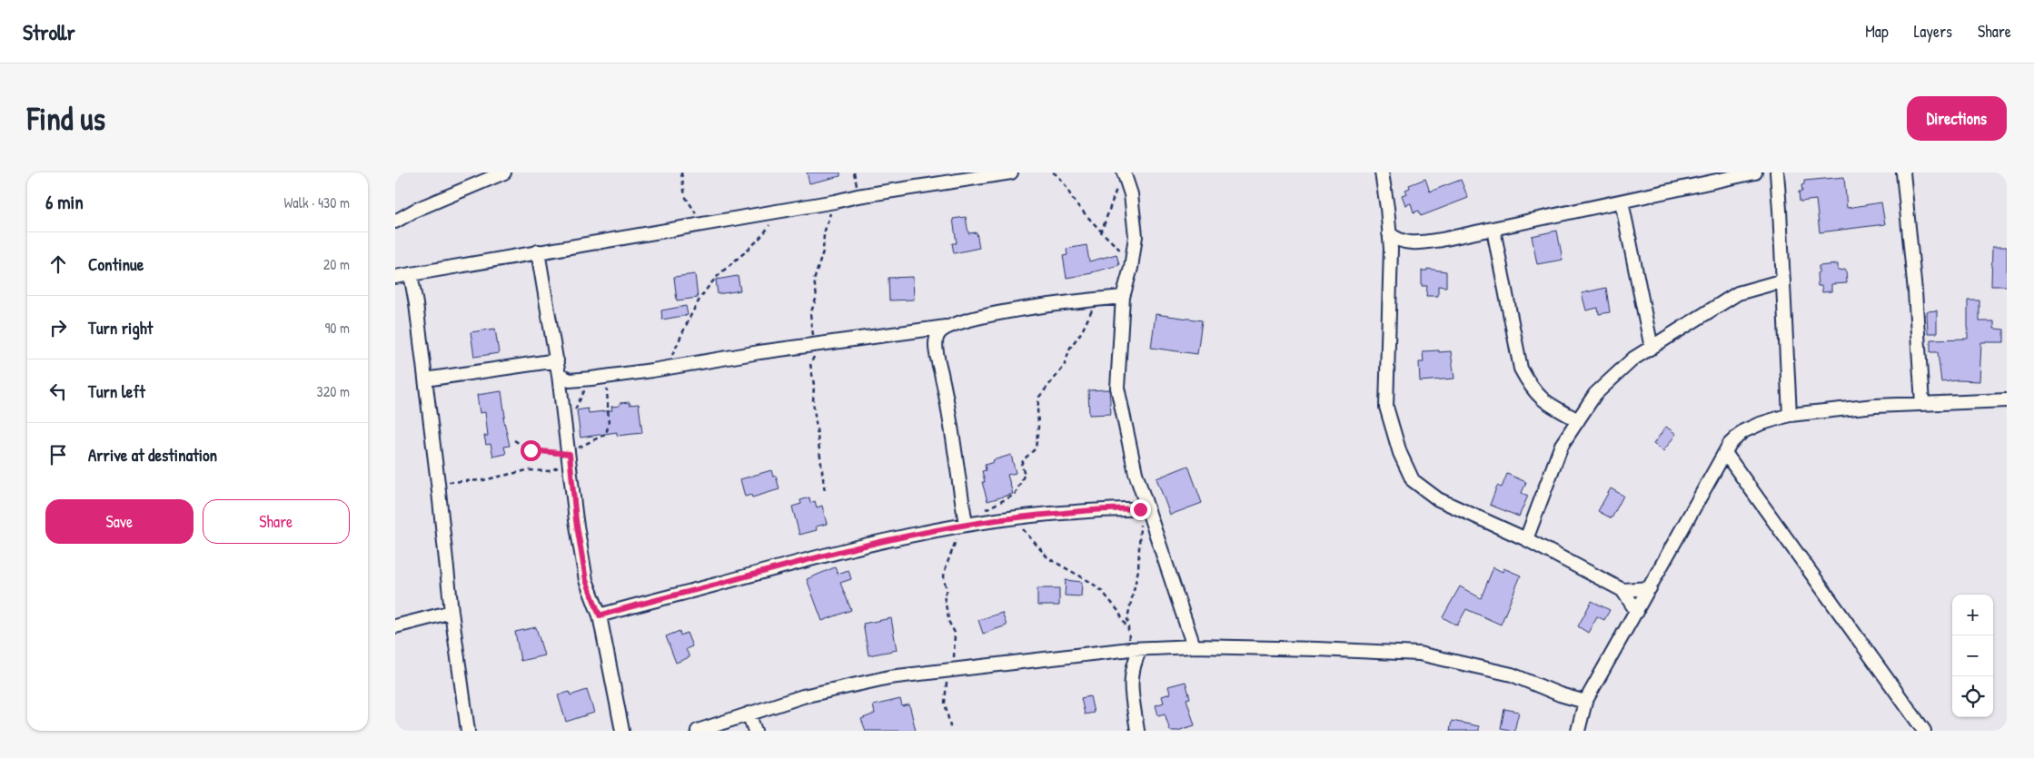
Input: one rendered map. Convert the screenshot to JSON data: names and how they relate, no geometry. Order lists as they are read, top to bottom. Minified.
{"page":{"header":"Strollr","nav":["Map","Layers","Share"],"buttons":["Directions",["Save","Share"]],"title":"Find us","heading":["6 min","Walk · 430 m"],"list":[["Continue","20 m"],["Turn right","90 m"],["Turn left","320 m"],"Arrive at destination"],"map_buttons":["+","−"]}}
